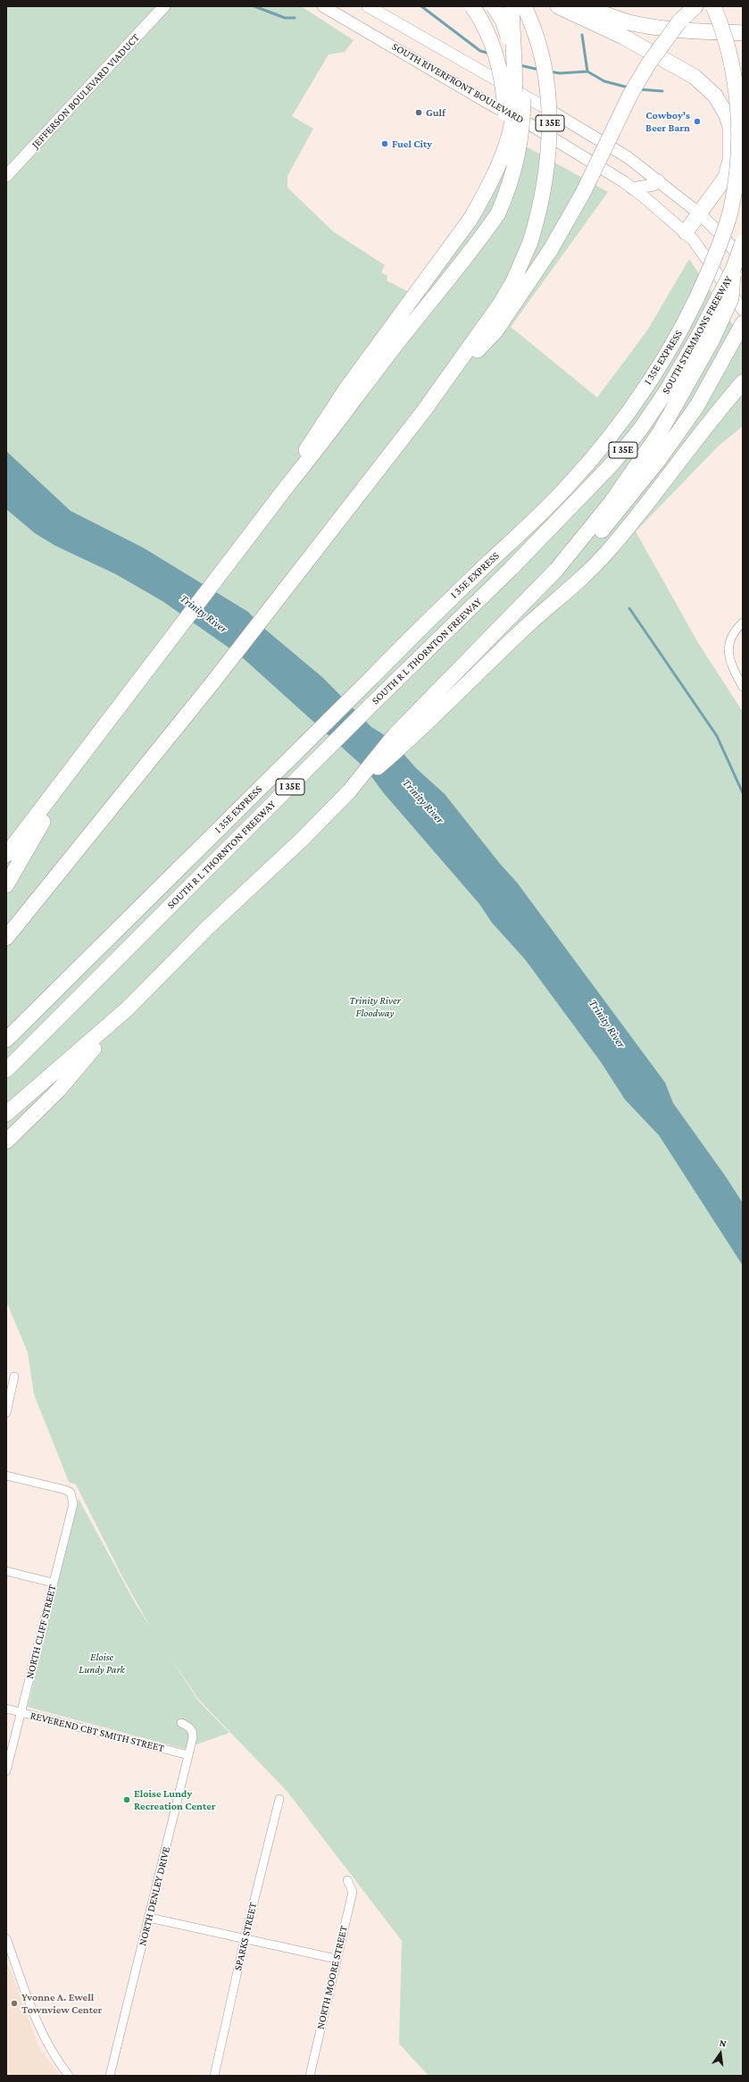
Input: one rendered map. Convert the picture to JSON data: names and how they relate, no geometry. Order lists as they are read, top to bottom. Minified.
{"streets":{"highway":["I 35E","SOUTH STEMMONS FREEWAY","I 35E EXPRESS","SOUTH R L THORNTON FREEWAY"],"main road":["SOUTH RIVERFRONT BOULEVARD","JEFFERSON BOULEVARD VIADUCT"],"street":["NORTH CLIFF STREET","REVEREND CBT SMITH STREET","NORTH DENLEY DRIVE","SPARKS STREET","NORTH MOORE STREET"]},"crossings":[["SOUTH RIVERFRONT BOULEVARD","SOUTH STEMMONS FREEWAY"],["SOUTH STEMMONS FREEWAY","SOUTH R L THORNTON FREEWAY"],["NORTH CLIFF STREET","REVEREND CBT SMITH STREET"],["REVEREND CBT SMITH STREET","NORTH DENLEY DRIVE"]],"water":["Trinity River"],"parks":["Trinity River Floodway","Eloise Lundy Park"],"places":["Gulf","Cowboy's Beer Barn","Fuel City","Eloise Lundy Recreation Center","Yvonne A. Ewell Townview Center"],"north":"top"}
